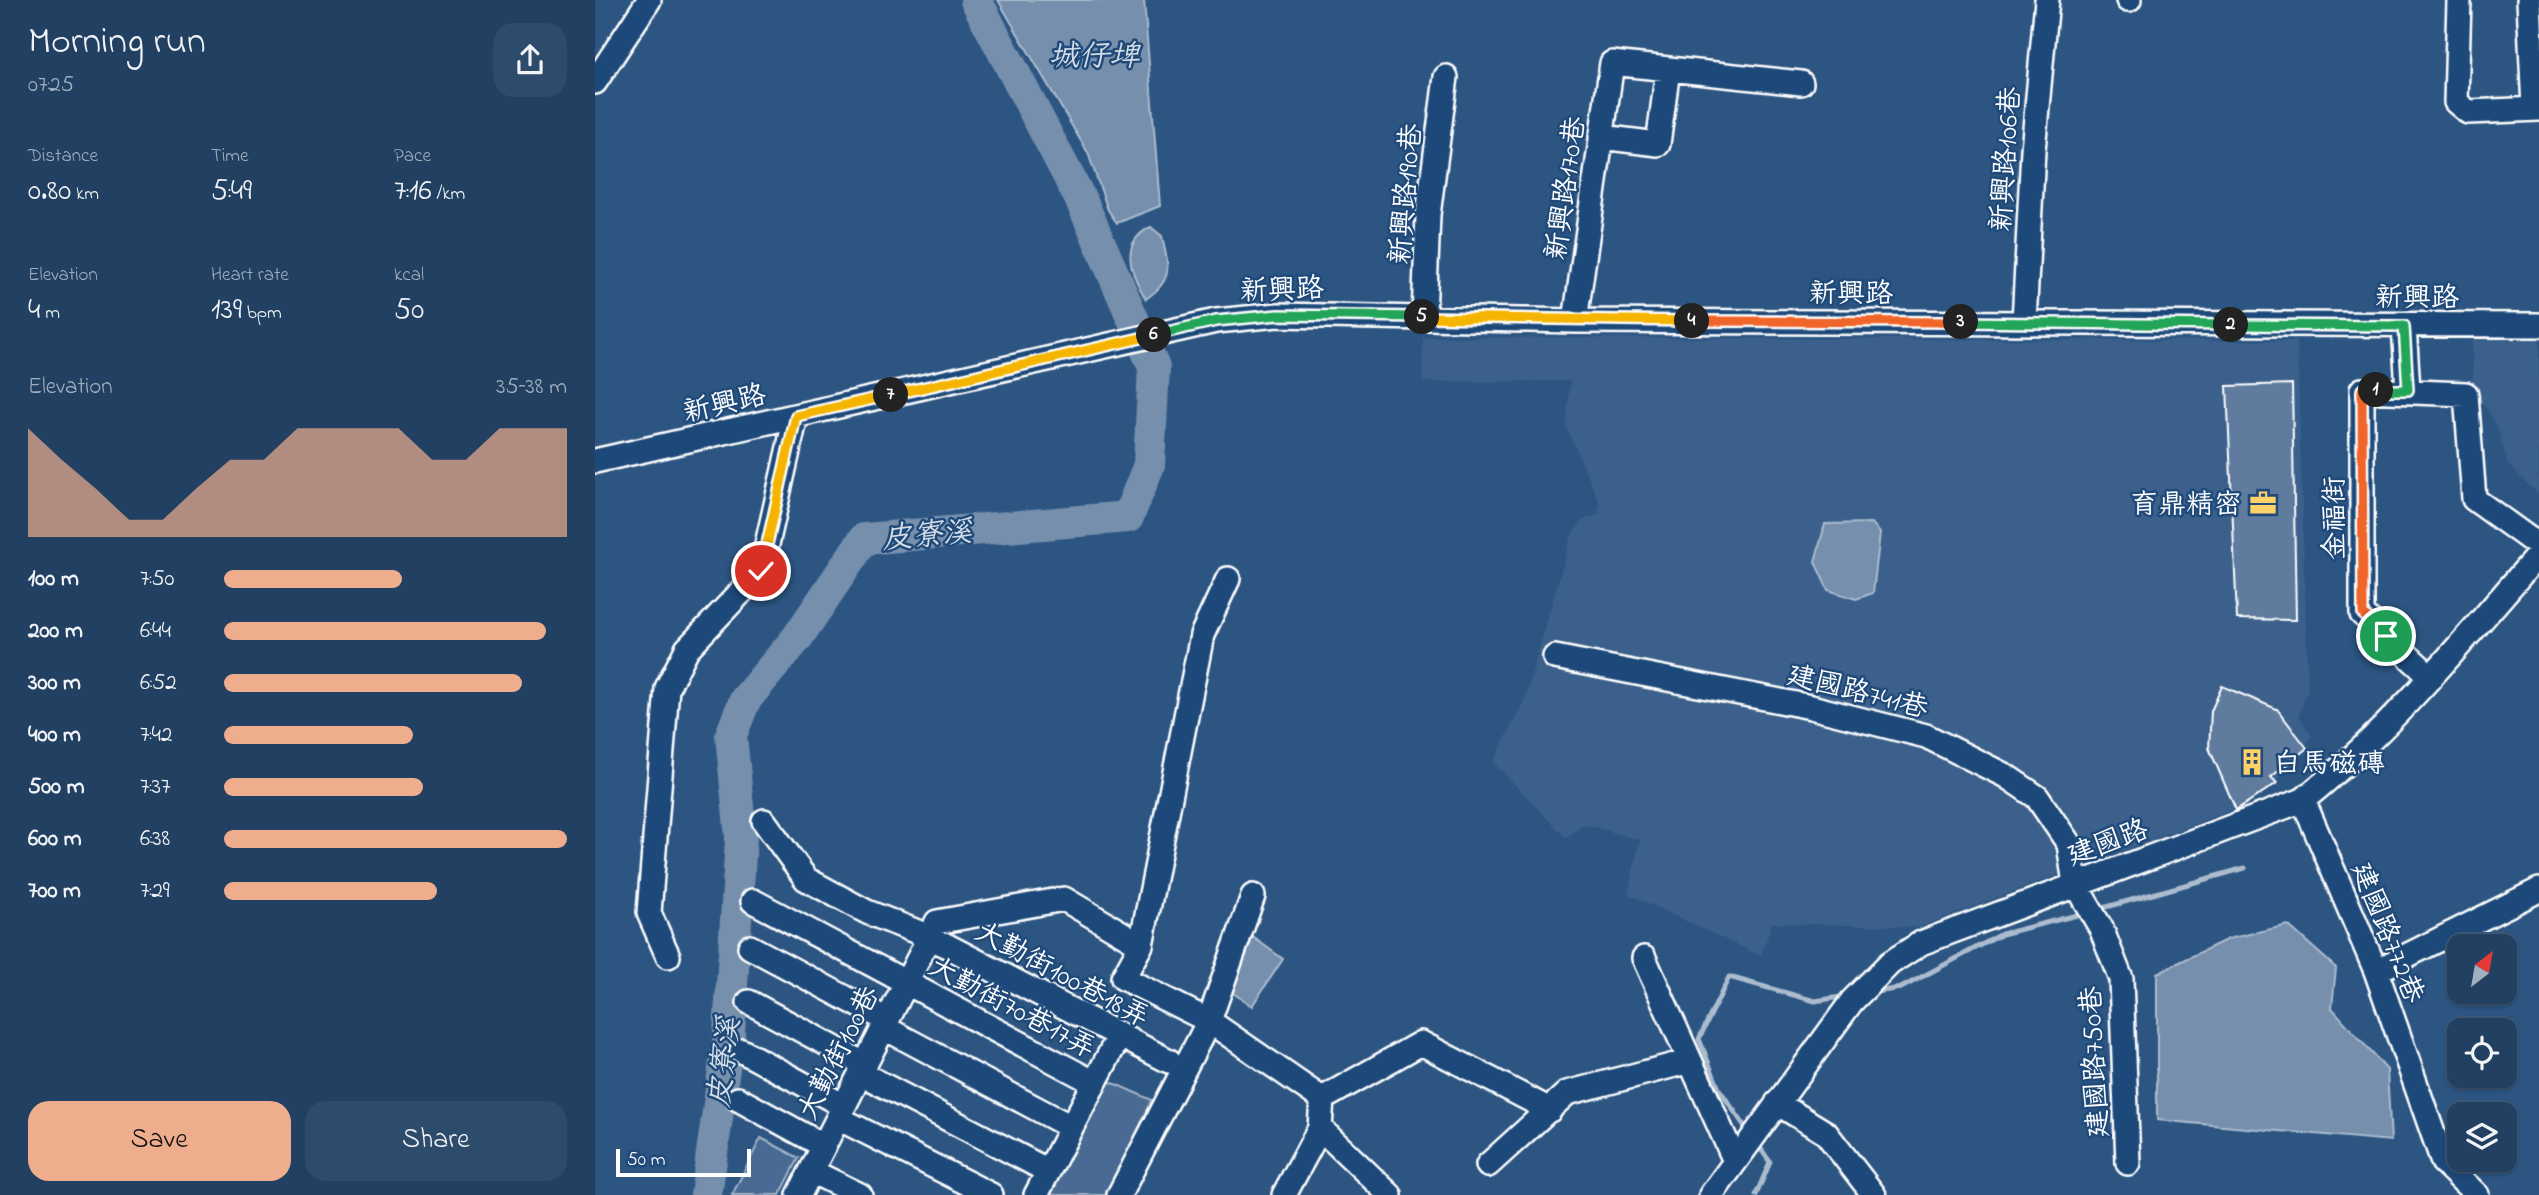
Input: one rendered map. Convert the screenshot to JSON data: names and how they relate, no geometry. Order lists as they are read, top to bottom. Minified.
{"streets":{"street":["新興路106巷","新興路170巷","新興路190巷","新興路","金福街","建國路741巷","建國路","建國路772巷","大勤街100巷18弄","大勤街70巷17弄","大勤街100巷","建國路750巷"]},"crossings":[["新興路106巷","新興路"],["新興路170巷","新興路"],["新興路190巷","新興路"],["金福街","建國路"],["建國路741巷","建國路"],["建國路741巷","建國路750巷"],["建國路","建國路772巷"],["建國路","建國路750巷"],["大勤街100巷18弄","大勤街100巷"],["大勤街70巷17弄","大勤街100巷"]],"water":["城仔埤","皮寮溪"],"places":{"office":["育鼎精密"],"building":["白馬磁磚"]},"scale_bar":"50 m","north":"top right","page":{"heading":["Morning run","07:25"],"stats":[["Distance","0.80 km"],["Time","5:49"],["Pace","7:16 /km"],["Elevation","4 m"],["Heart rate","139 bpm"],["kcal","50"]],"pins":["5","4","3","2","6","1","7"],"chart":["Elevation","35–38 m"],"list":[{"name":"100 m","note":"7:50"},{"name":"200 m","note":"6:44"},{"name":"300 m","note":"6:52"},{"name":"400 m","note":"7:42"},{"name":"500 m","note":"7:37"},{"name":"600 m","note":"6:38"},{"name":"700 m","note":"7:29"}],"buttons":["Save","Share"],"scale":"50 m"}}
